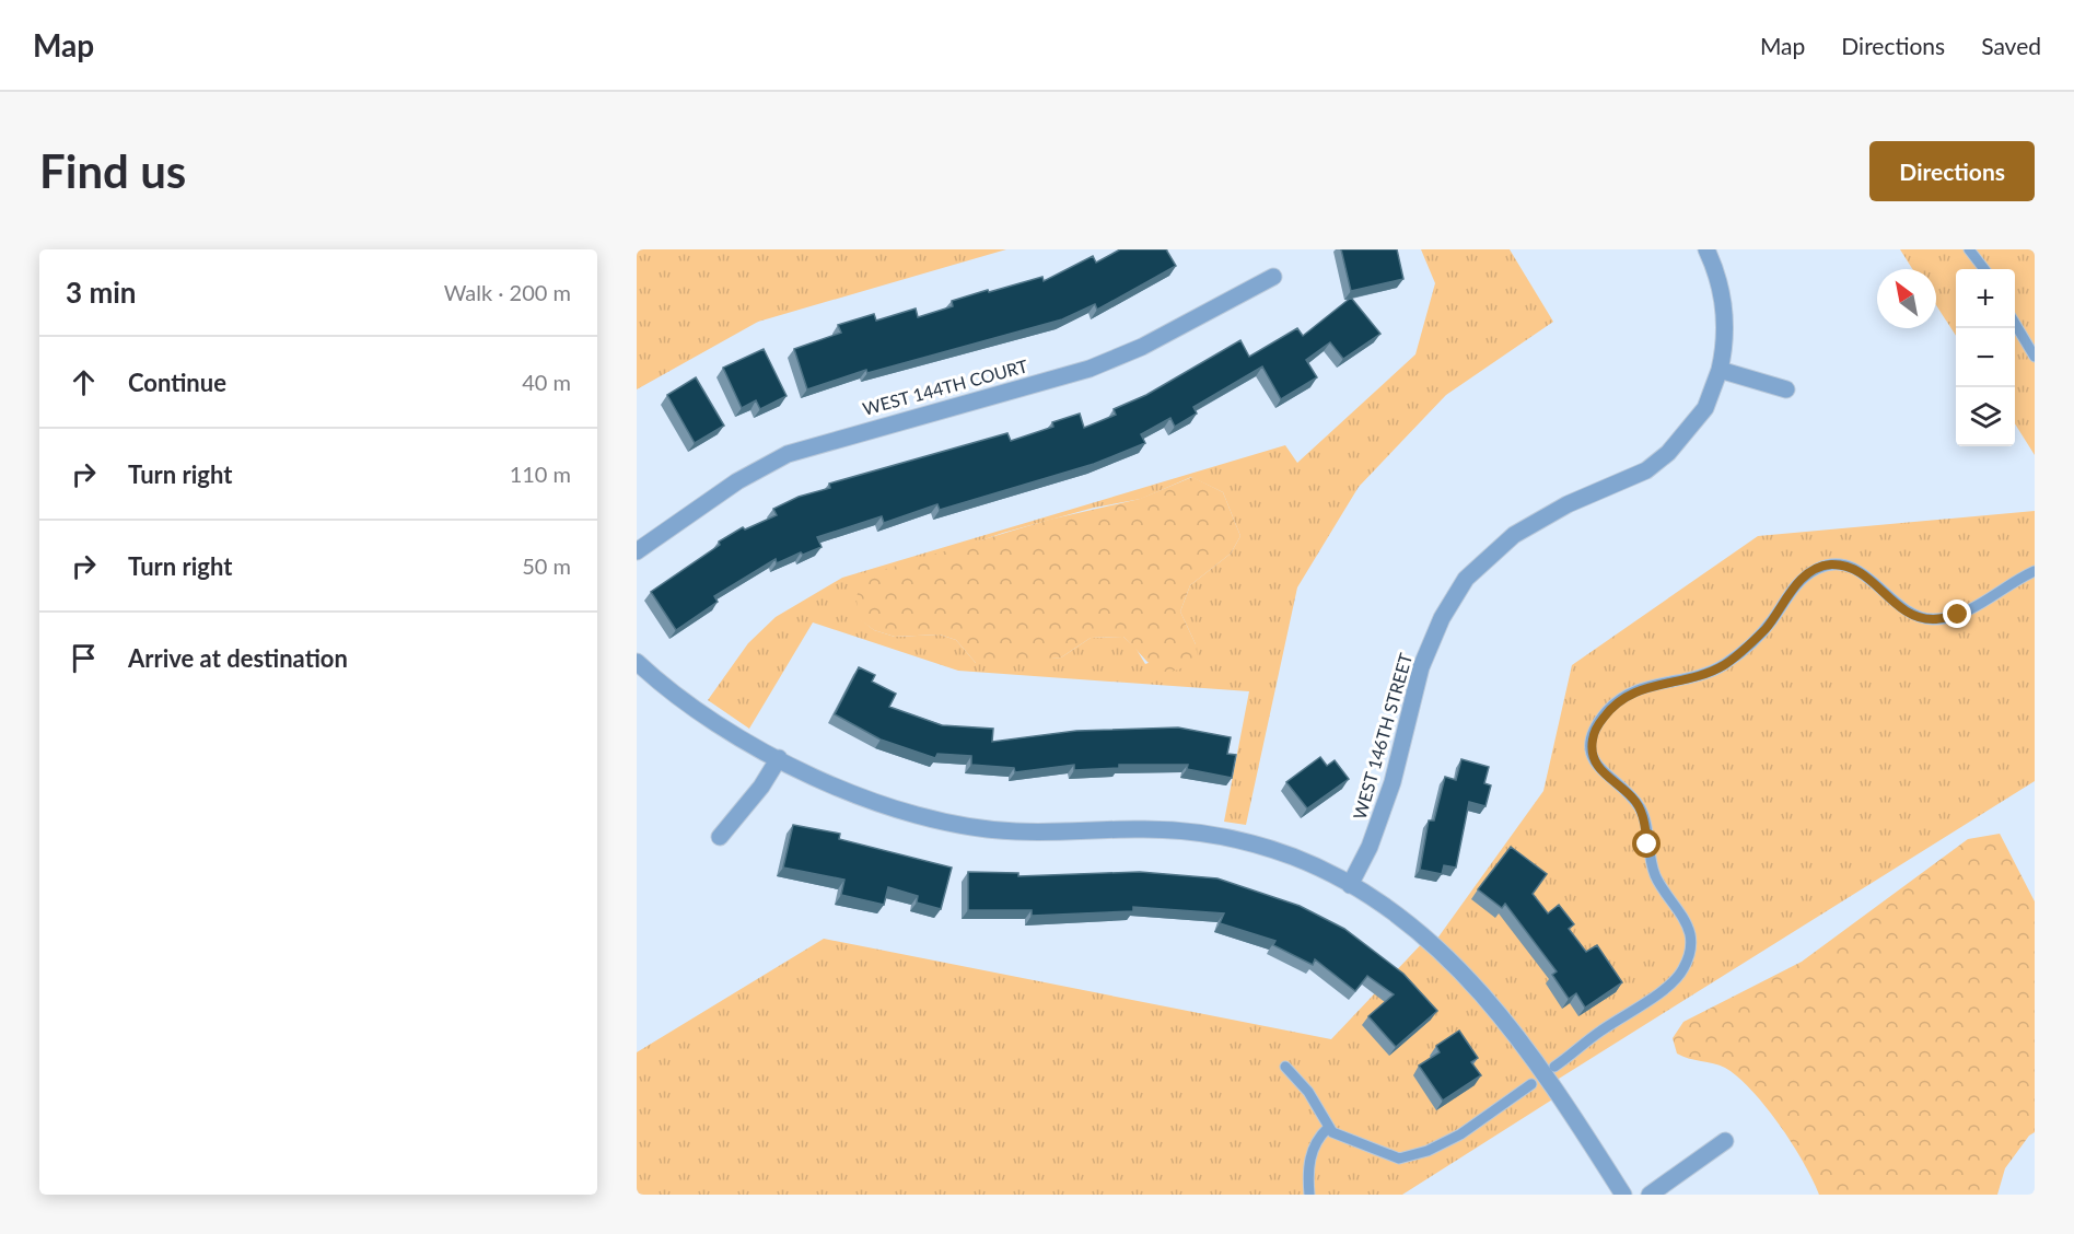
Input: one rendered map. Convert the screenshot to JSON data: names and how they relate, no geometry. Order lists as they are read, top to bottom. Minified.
{"streets":{"street":["WEST 144TH COURT","WEST 146TH STREET"]},"north":"top left","page":{"header":"Map","nav":["Map","Directions","Saved"],"buttons":"Directions","title":"Find us","heading":["3 min","Walk · 200 m"],"map_buttons":["+","−"],"list":[["Continue","40 m"],["Turn right","110 m"],["Turn right","50 m"],"Arrive at destination"]}}
